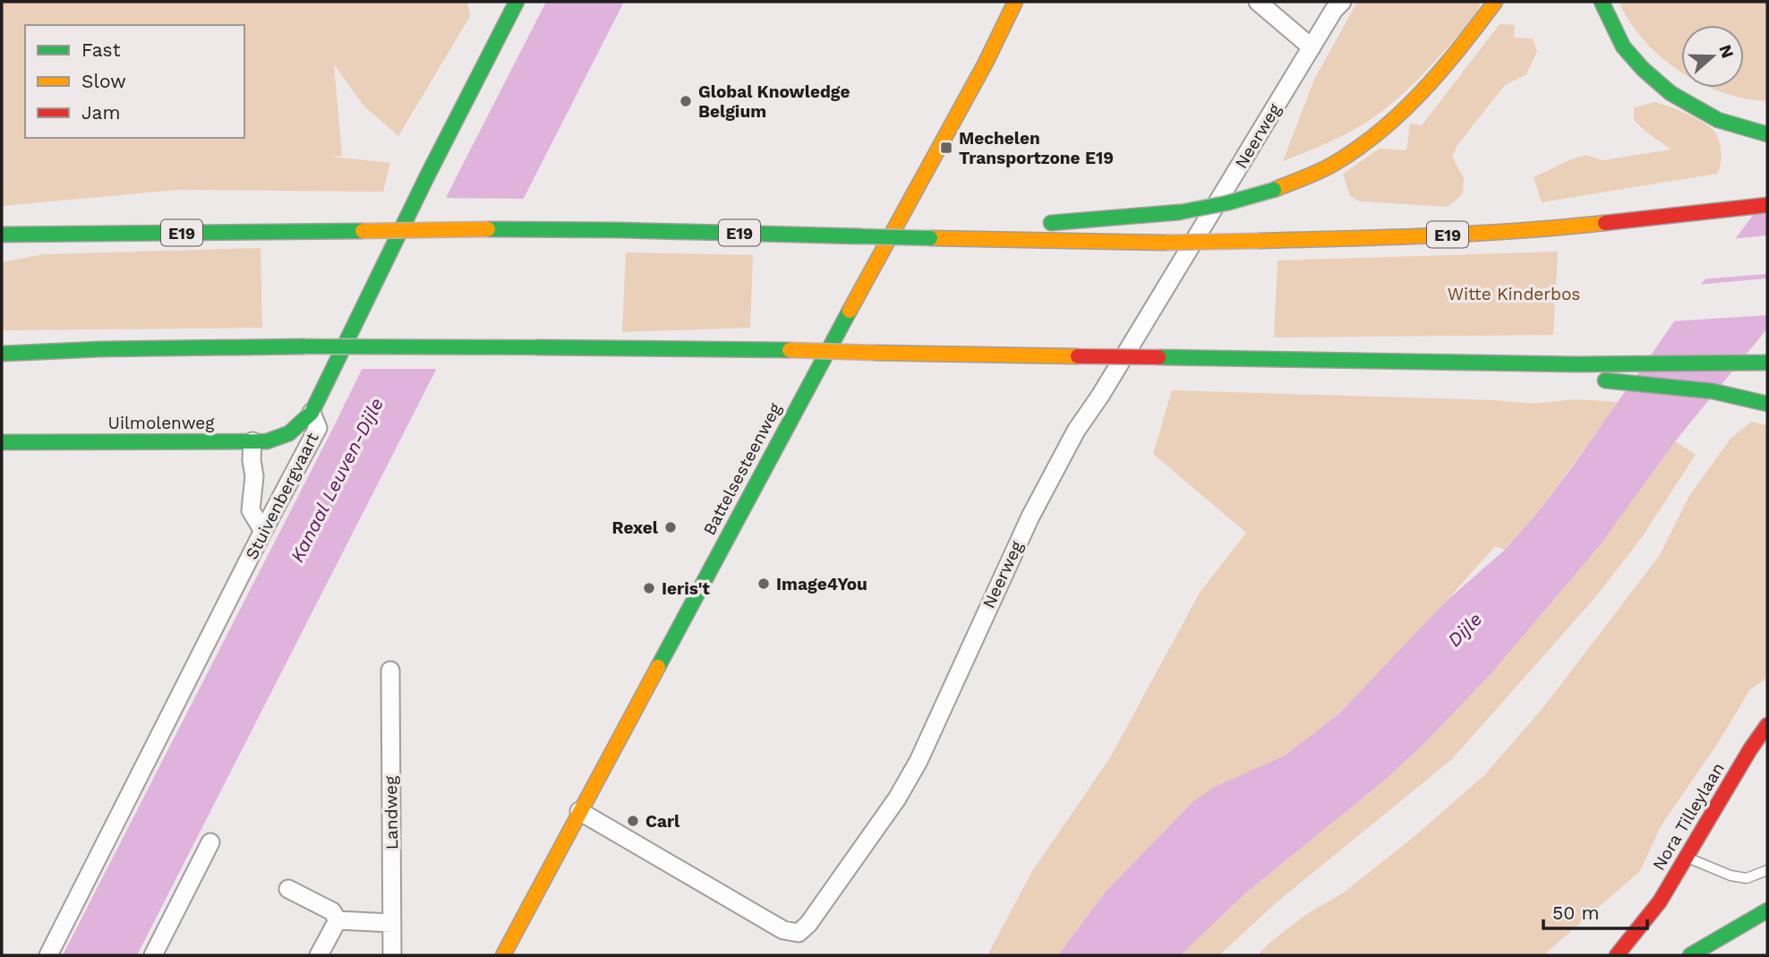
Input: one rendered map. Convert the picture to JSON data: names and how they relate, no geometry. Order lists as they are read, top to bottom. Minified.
{"streets":{"main road":["E19","Uilmolenweg","Battelsesteenweg","Stuivenbergvaart","Nora Tilleylaan"],"street":["Neerweg","Landweg"]},"crossings":[["Neerweg","Battelsesteenweg"],["Uilmolenweg","Stuivenbergvaart"]],"water":["Kanaal Leuven-Dijle","Dijle"],"parks":["Witte Kinderbos"],"places":{"other":["Global Knowledge Belgium","Rexel","Image4You","Ieris't","Carl"],"transit":["Mechelen Transportzone E19"]},"legend":["Fast","Slow","Jam"],"scale_bar":"50 m","north":"right"}
